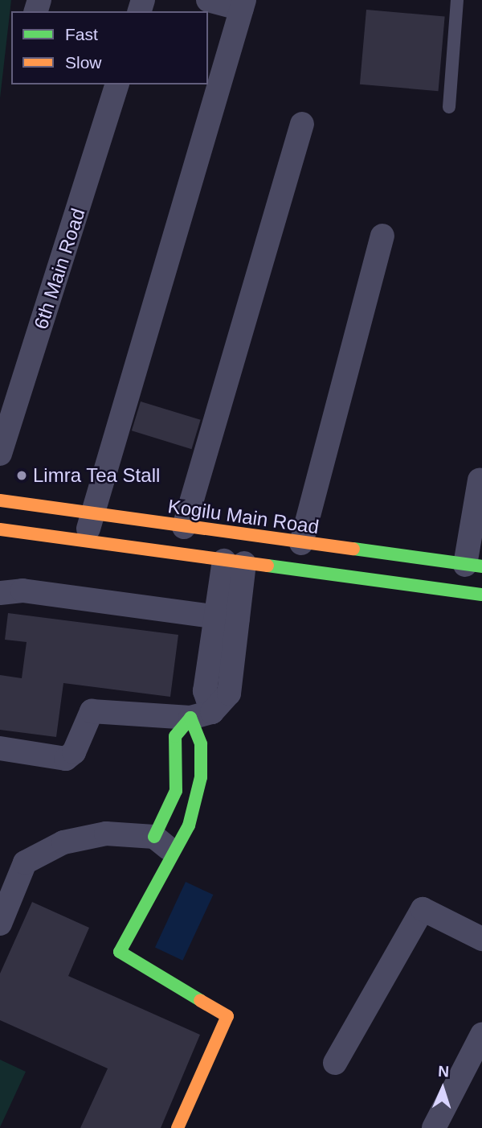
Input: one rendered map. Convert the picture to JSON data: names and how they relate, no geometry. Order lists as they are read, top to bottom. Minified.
{"streets":{"main road":["Kogilu Main Road"],"street":["6th Main Road"]},"places":["Limra Tea Stall"],"legend":["Fast","Slow"],"north":"top"}
